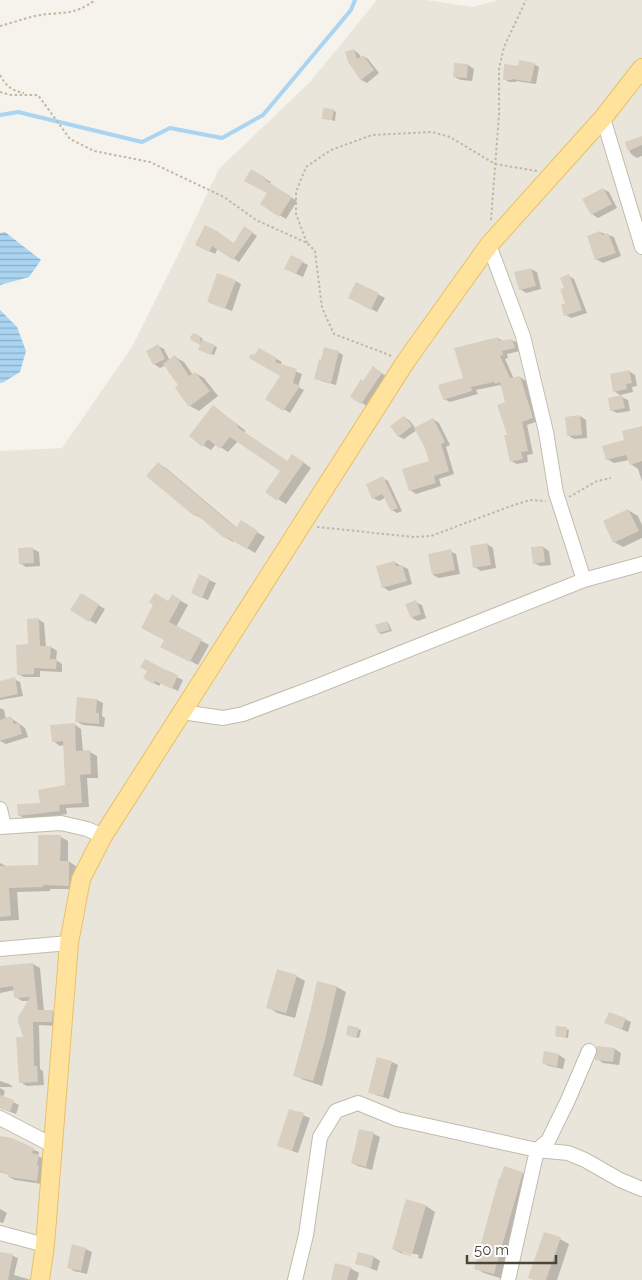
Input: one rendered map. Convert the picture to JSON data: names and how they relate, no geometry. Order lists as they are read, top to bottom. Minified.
{"scale_bar":"50 m"}
